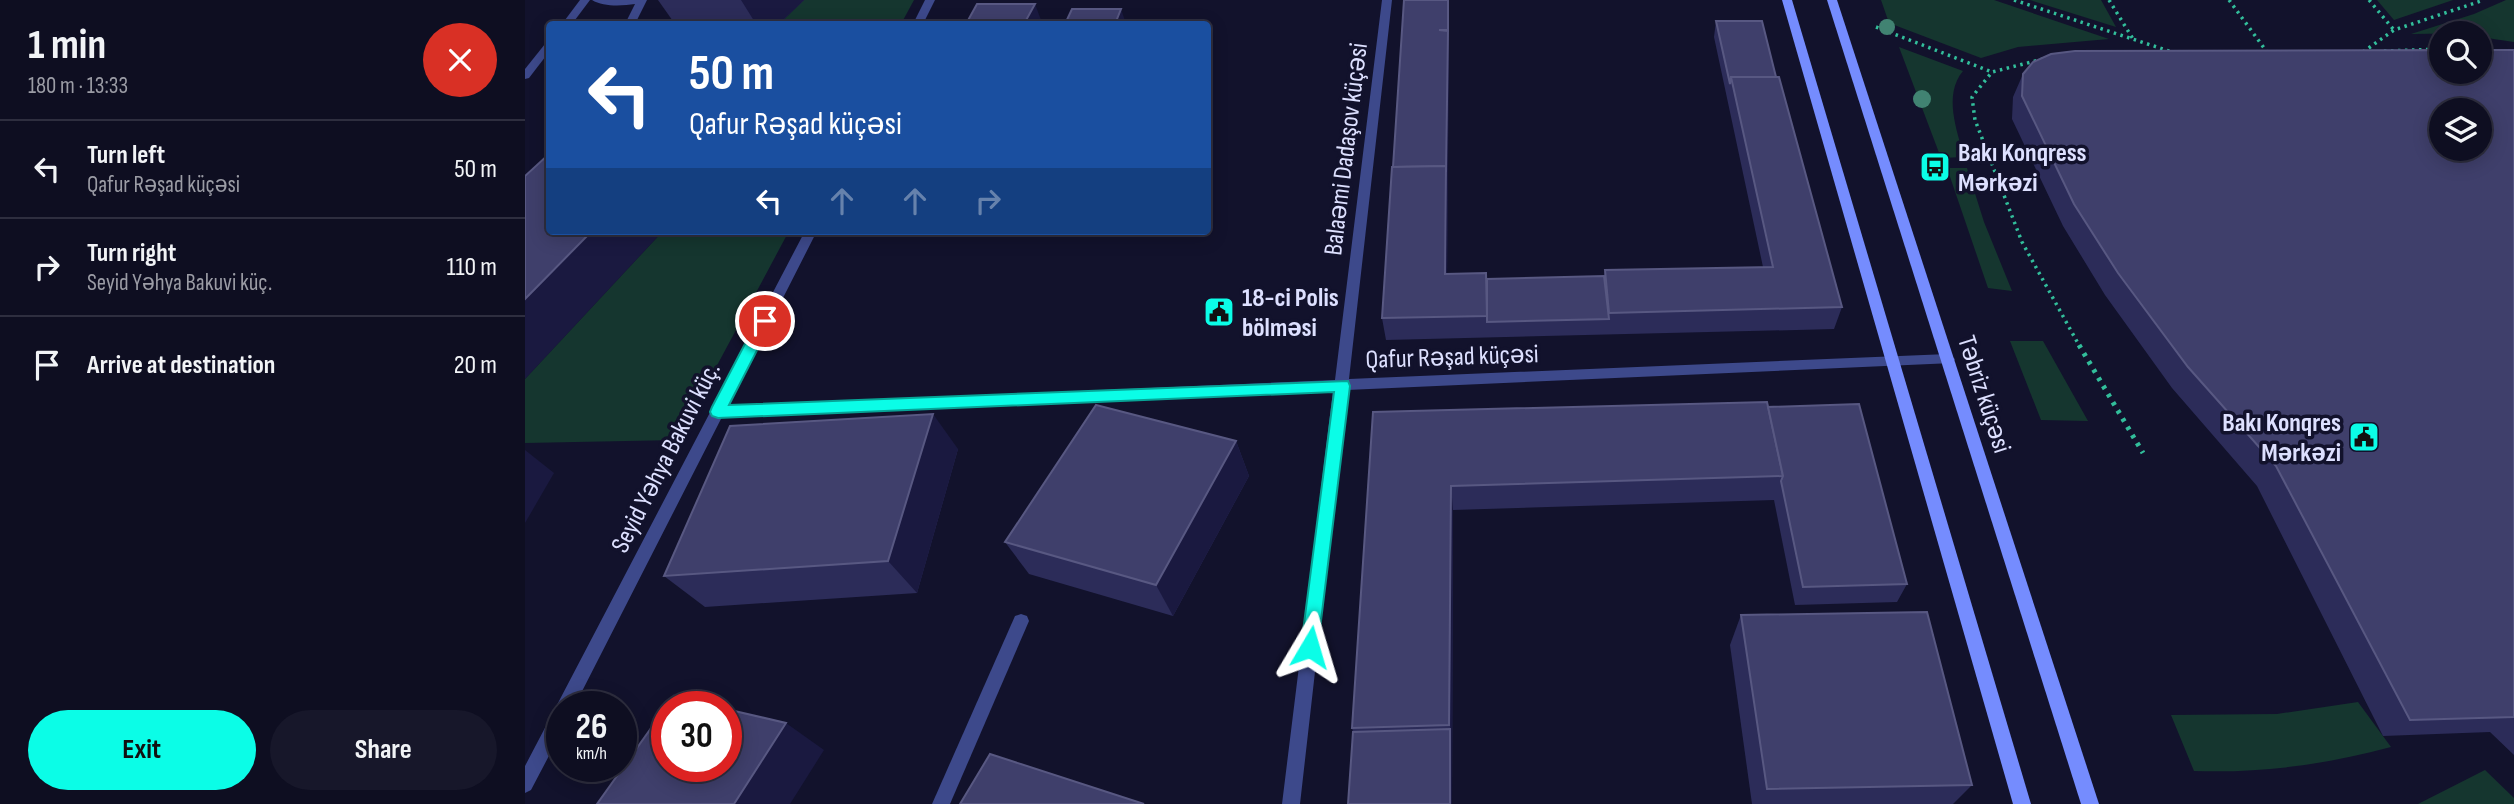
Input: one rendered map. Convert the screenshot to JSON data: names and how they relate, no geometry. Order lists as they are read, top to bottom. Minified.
{"streets":{"main road":["Təbriz küçəsi"],"street":["Balaəmi Dadaşov küçəsi","Qafur Rəşad küçəsi","Seyid Yəhya Bakuvi küç."]},"crossings":[["Balaəmi Dadaşov küçəsi","Qafur Rəşad küçəsi"],["Qafur Rəşad küçəsi","Təbriz küçəsi"],["Qafur Rəşad küçəsi","Seyid Yəhya Bakuvi küç."]],"places":{"bus stop":["Bakı Konqress Mərkəzi"],"public building":["18-ci Polis bölməsi","Bakı Konqres Mərkəzi"]},"page":{"heading":["1 min","180 m · 13:33"],"turn":["50 m","Qafur Rəşad küçəsi"],"list":[{"name":"Turn left","note":"Qafur Rəşad küçəsi","value":"50 m"},{"name":"Turn right","note":"Seyid Yəhya Bakuvi küç.","value":"110 m"},{"name":"Arrive at destination","value":"20 m"}],"speed":"26 km/h","limit":"30","buttons":["Exit","Share"]}}
